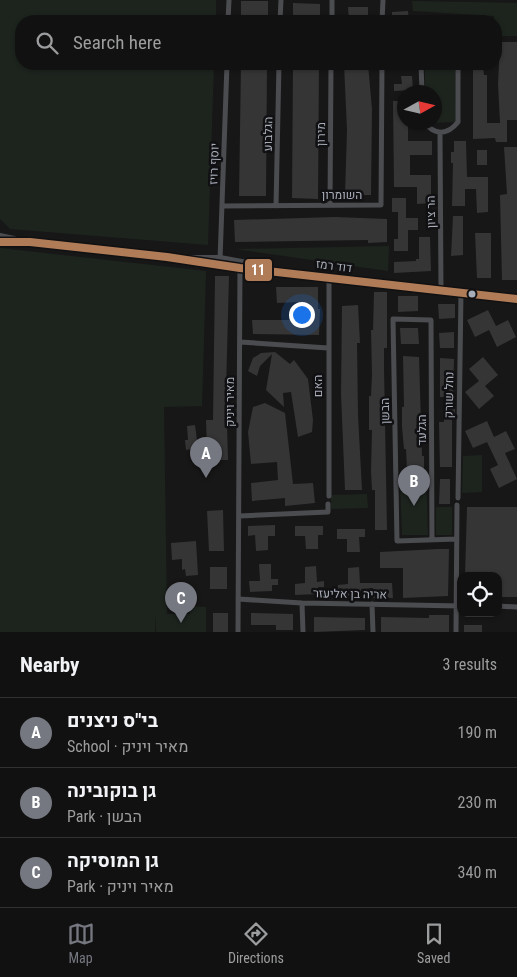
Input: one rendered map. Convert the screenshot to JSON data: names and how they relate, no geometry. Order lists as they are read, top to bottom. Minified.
{"streets":{"street":["הגלבוע","מירון","יוסף רויז","השומרון","הר ציון","דוד רמז","האם","נחל שורק","מאיר ויניק","הבשן","הגלעד","אריה בן אליעזר"]},"crossings":[["הגלבוע","השומרון"],["מירון","השומרון"],["יוסף רויז","השומרון"],["יוסף רויז","דוד רמז"],["הר ציון","דוד רמז"],["דוד רמז","האם"],["דוד רמז","נחל שורק"],["דוד רמז","מאיר ויניק"],["מאיר ויניק","אריה בן אליעזר"],["הבשן","הגלעד"]],"lines":["transit line 11"],"north":"right","page":{"search":"Search here","pins":["A","B","C"],"heading":["Nearby","3 results"],"list":[{"mark":"A","name":"בי\"ס ניצנים","note":"School · מאיר ויניק","value":"190 m"},{"mark":"B","name":"גן בוקובינה","note":"Park · הבשן","value":"230 m"},{"mark":"C","name":"גן המוסיקה","note":"Park · מאיר ויניק","value":"340 m"}],"nav":["Map","Directions","Saved"]}}
